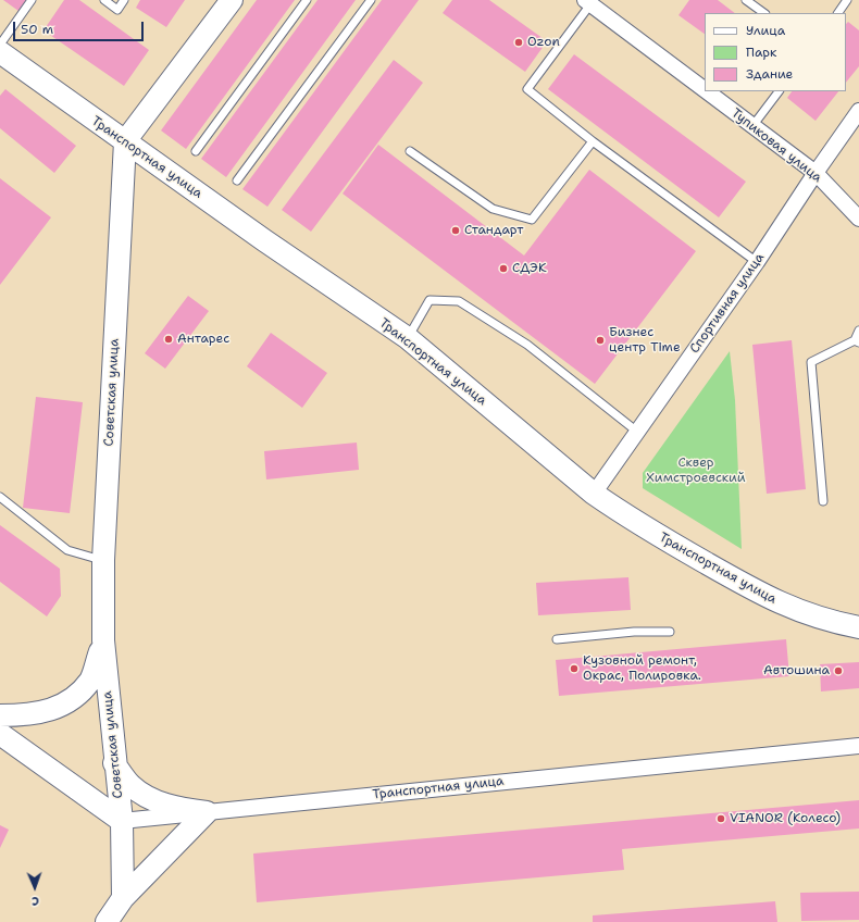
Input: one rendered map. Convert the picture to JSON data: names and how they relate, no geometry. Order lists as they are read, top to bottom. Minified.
{"streets":{"street":["Тупиковая улица","Транспортная улица","Спортивная улица","Советская улица"]},"crossings":[["Тупиковая улица","Спортивная улица"],["Транспортная улица","Спортивная улица"],["Транспортная улица","Советская улица"]],"parks":["Сквер Химстроевский"],"places":["Ozon","Стандарт","СДЭК","Антарес","Бизнес центр Time","Кузовной ремонт, Окрас, Полировка.","Автошина","VIANOR (Колесо)"],"legend":["Улица","Парк","Здание"],"scale_bar":"50 m","north":"bottom"}
